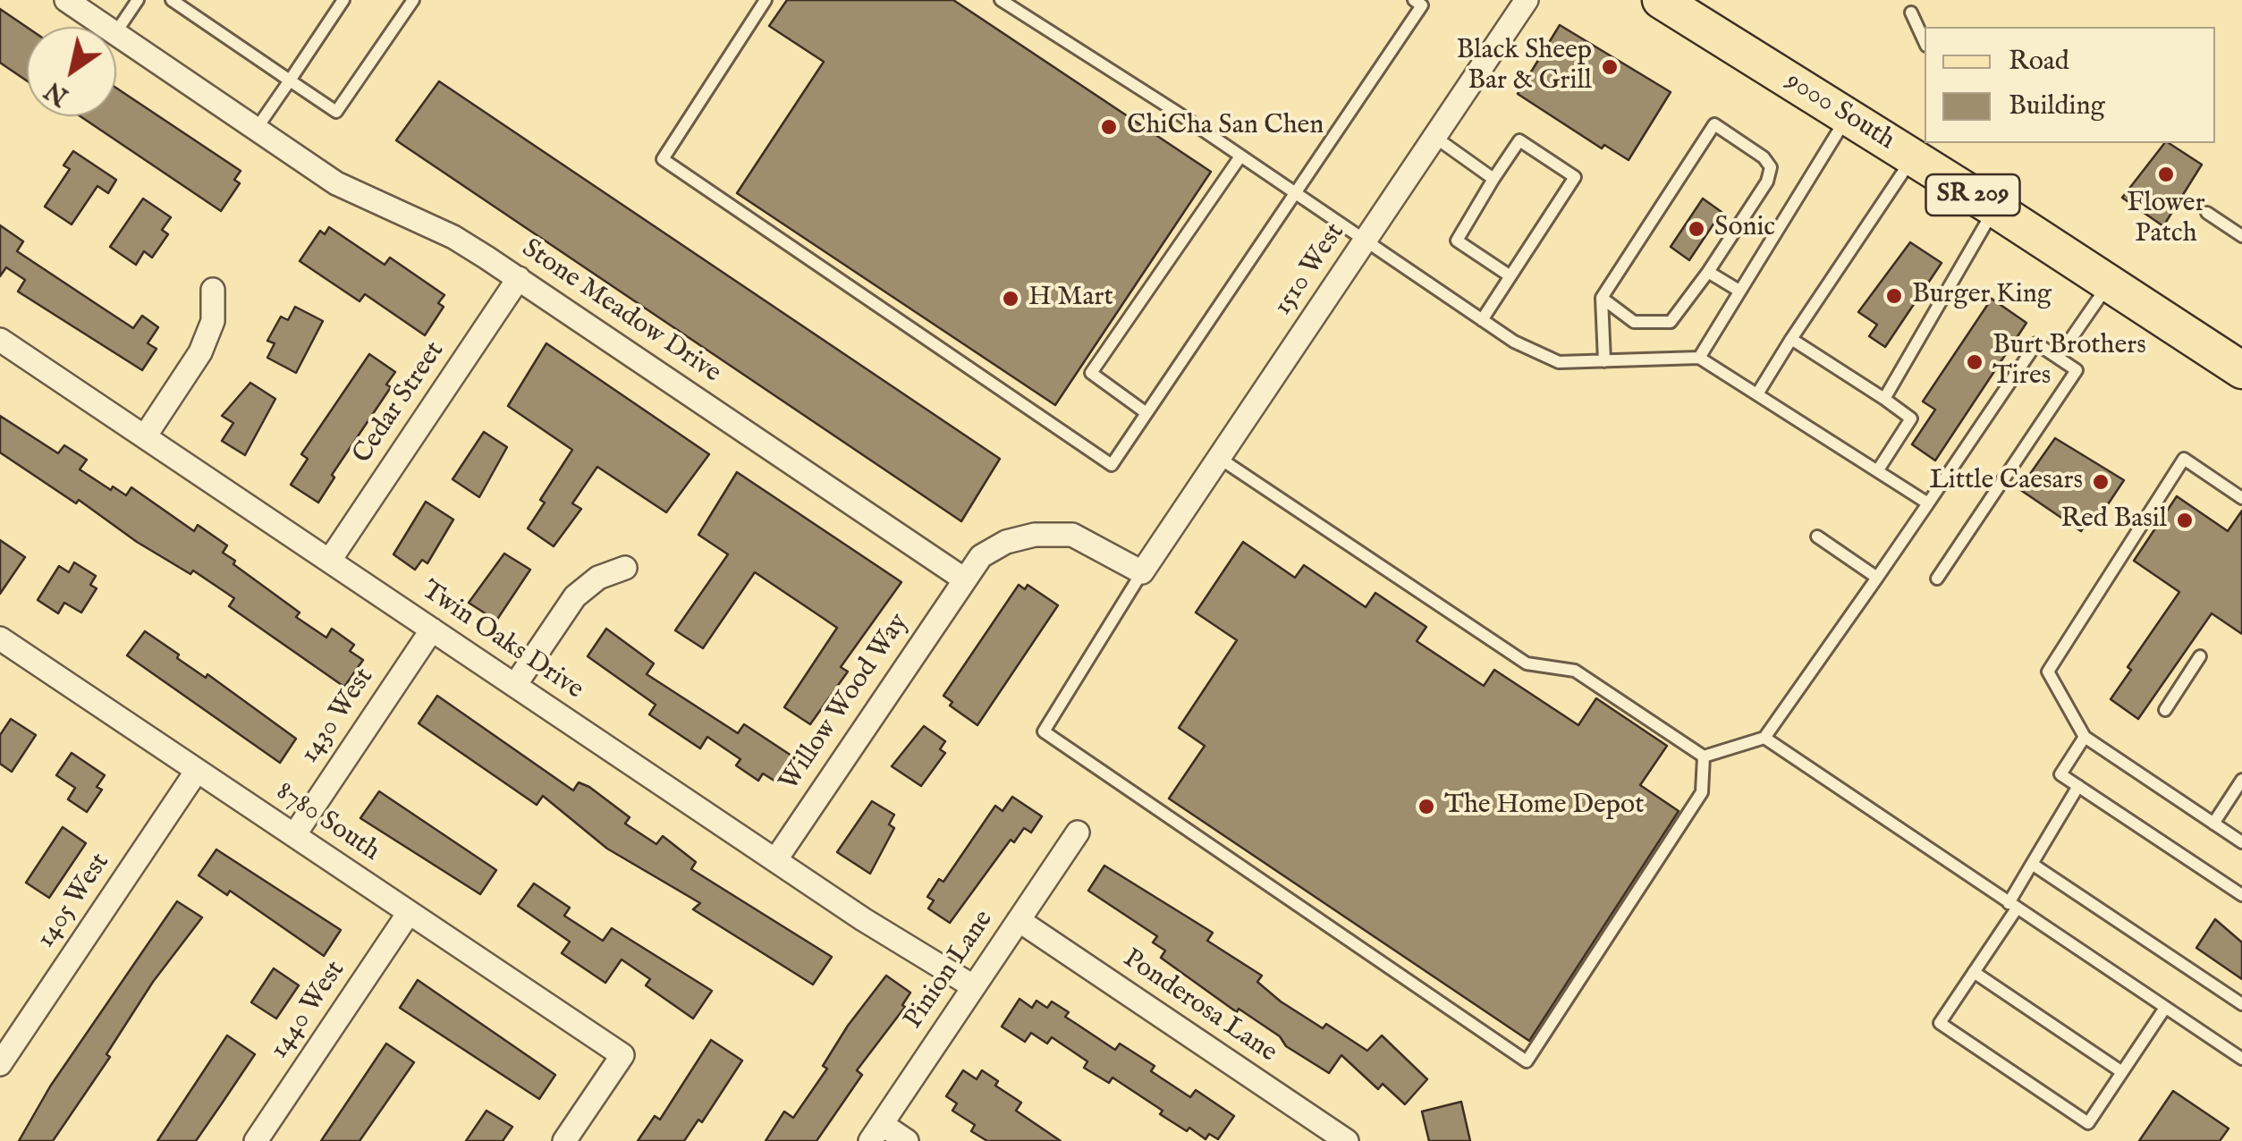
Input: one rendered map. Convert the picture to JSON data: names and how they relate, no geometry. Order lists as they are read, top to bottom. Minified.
{"streets":{"main road":["9000 South","SR 209"],"street":["1510 West","Stone Meadow Drive","Cedar Street","Twin Oaks Drive","Willow Wood Way","1430 West","8780 South","1405 West","Pinion Lane","Ponderosa Lane","1440 West"]},"crossings":[["Stone Meadow Drive","Cedar Street"],["Stone Meadow Drive","Willow Wood Way"],["Cedar Street","Twin Oaks Drive"],["Twin Oaks Drive","Willow Wood Way"],["Twin Oaks Drive","1430 West"],["Twin Oaks Drive","Pinion Lane"],["1430 West","8780 South"],["8780 South","1405 West"],["8780 South","1440 West"],["Pinion Lane","Ponderosa Lane"]],"places":["Black Sheep Bar & Grill","ChiCha San Chen","Flower Patch","Sonic","Burger King","H Mart","Burt Brothers Tires","Little Caesars","Red Basil","The Home Depot"],"legend":["Road","Building"],"north":"bottom left"}
